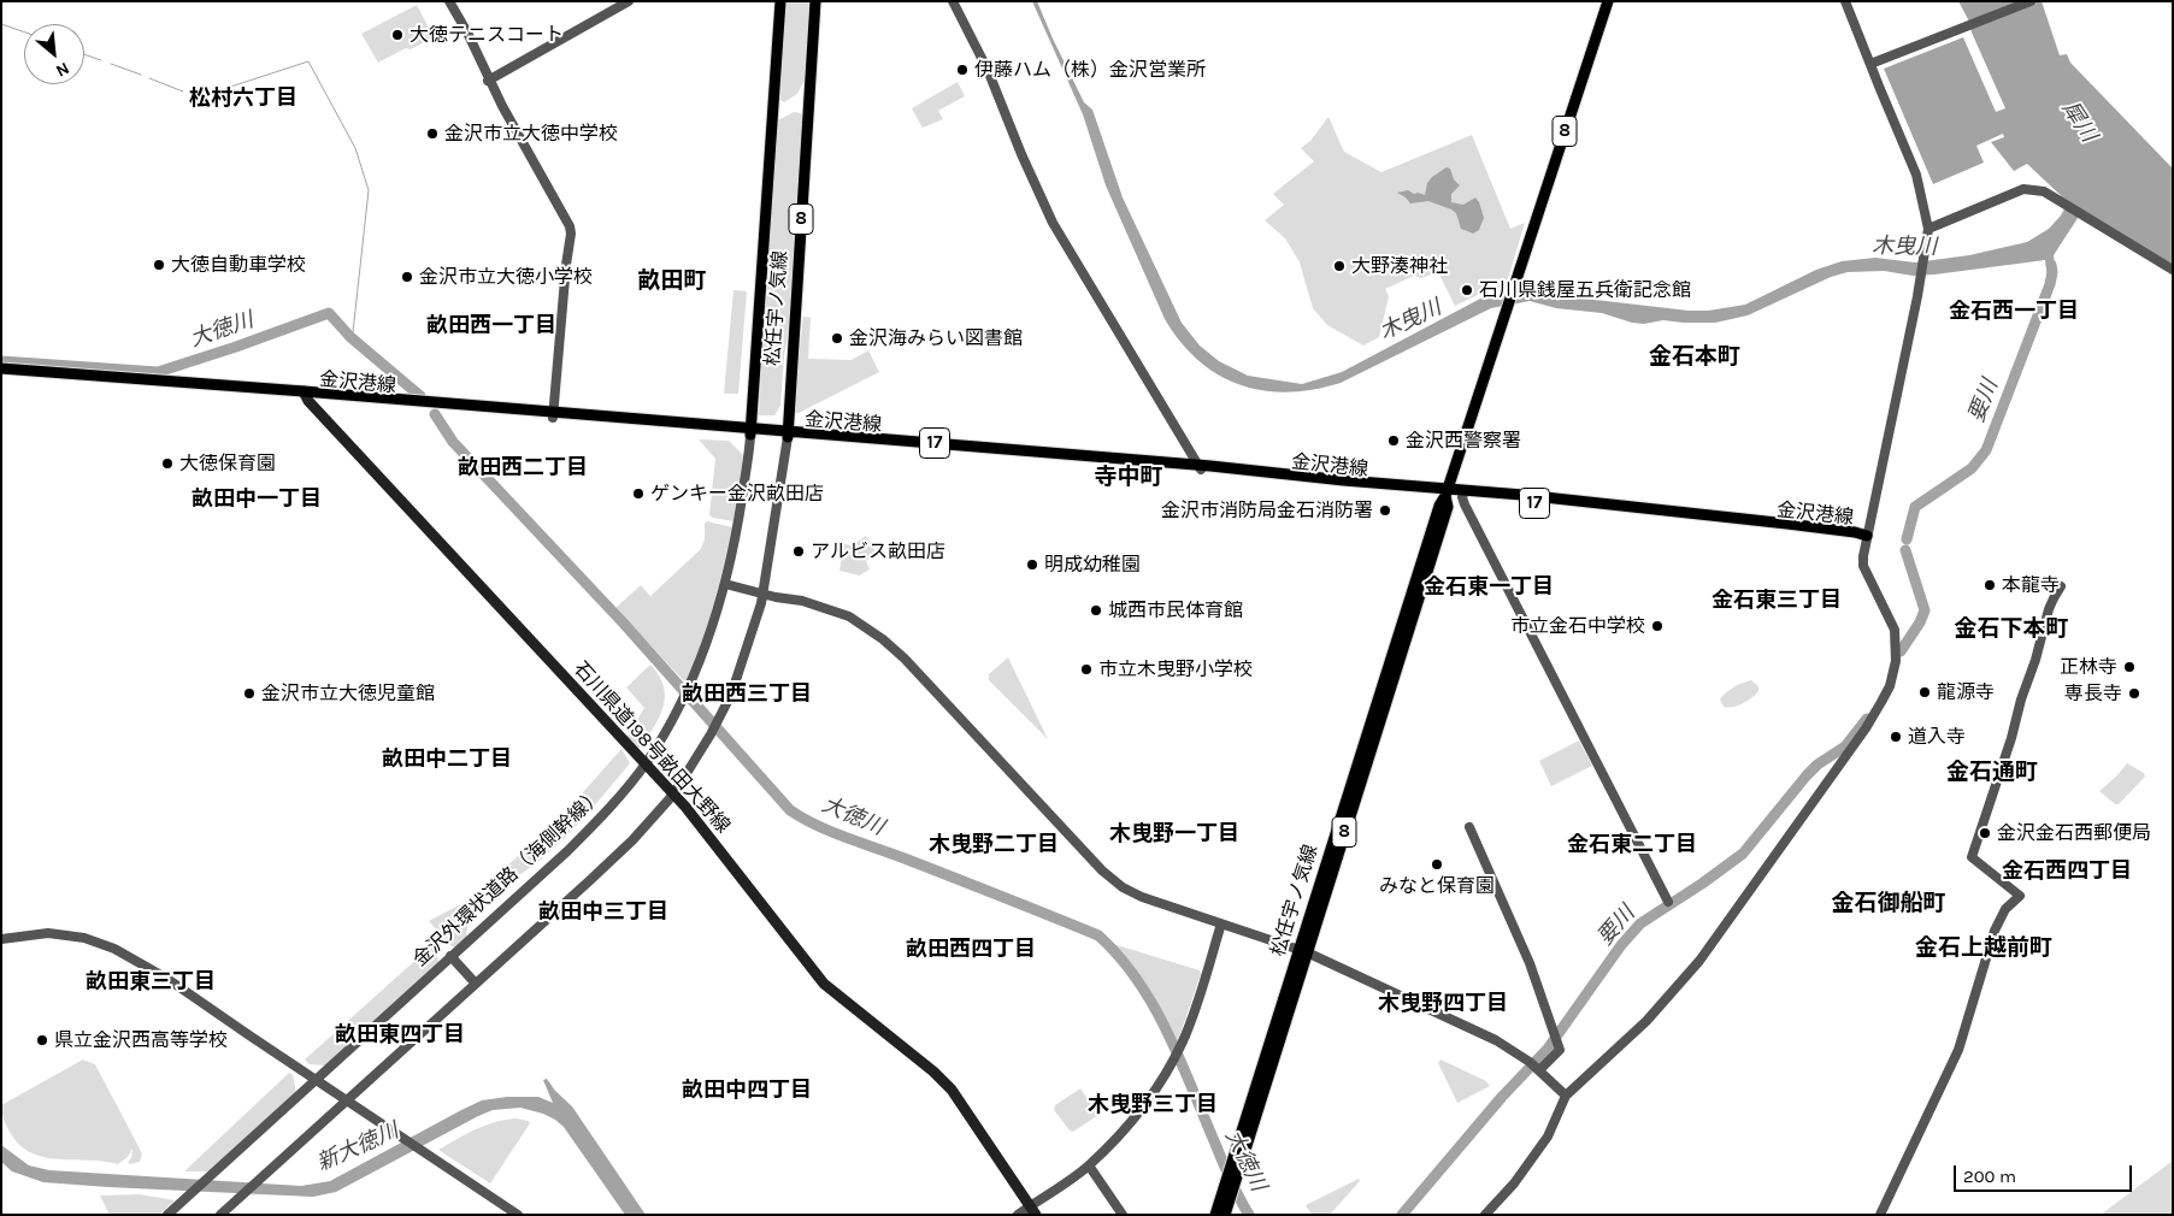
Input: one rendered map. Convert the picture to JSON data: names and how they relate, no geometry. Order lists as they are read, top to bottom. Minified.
{"streets":{"main road":["8","松任宇ノ気線","金沢港線","17","石川県道198号畝田大野線"],"street":["金沢外環状道路（海側幹線）"]},"crossings":[["松任宇ノ気線","金沢港線"],["松任宇ノ気線","金沢外環状道路（海側幹線）"],["金沢港線","石川県道198号畝田大野線"],["金沢港線","金沢外環状道路（海側幹線）"],["石川県道198号畝田大野線","金沢外環状道路（海側幹線）"]],"districts":["松村六丁目","畝田町","金石西一丁目","畝田西一丁目","金石本町","畝田西二丁目","寺中町","畝田中一丁目","金石東一丁目","金石東三丁目","金石下本町","畝田西三丁目","畝田中二丁目","金石通町","木曳野一丁目","木曳野二丁目","金石東二丁目","金石西四丁目","金石御船町","畝田中三丁目","金石上越前町","畝田西四丁目","畝田東三丁目","木曳野四丁目","畝田東四丁目","畝田中四丁目","木曳野三丁目"],"water":["犀川","木曳川","大徳川","要川","新大徳川"],"places":["大徳テニスコート","伊藤ハム（株）金沢営業所","金沢市立大徳中学校","大徳自動車学校","大野湊神社","金沢市立大徳小学校","石川県銭屋五兵衛記念館","金沢海みらい図書館","金沢西警察署","大徳保育園","ゲンキー金沢畝田店","金沢市消防局金石消防署","アルビス畝田店","明成幼稚園","本龍寺","城西市民体育館","市立金石中学校","正林寺","市立木曳野小学校","龍源寺","金沢市立大徳児童館","専長寺","道入寺","金沢金石西郵便局","みなと保育園","県立金沢西高等学校"],"scale_bar":"200 m","north":"bottom right"}
